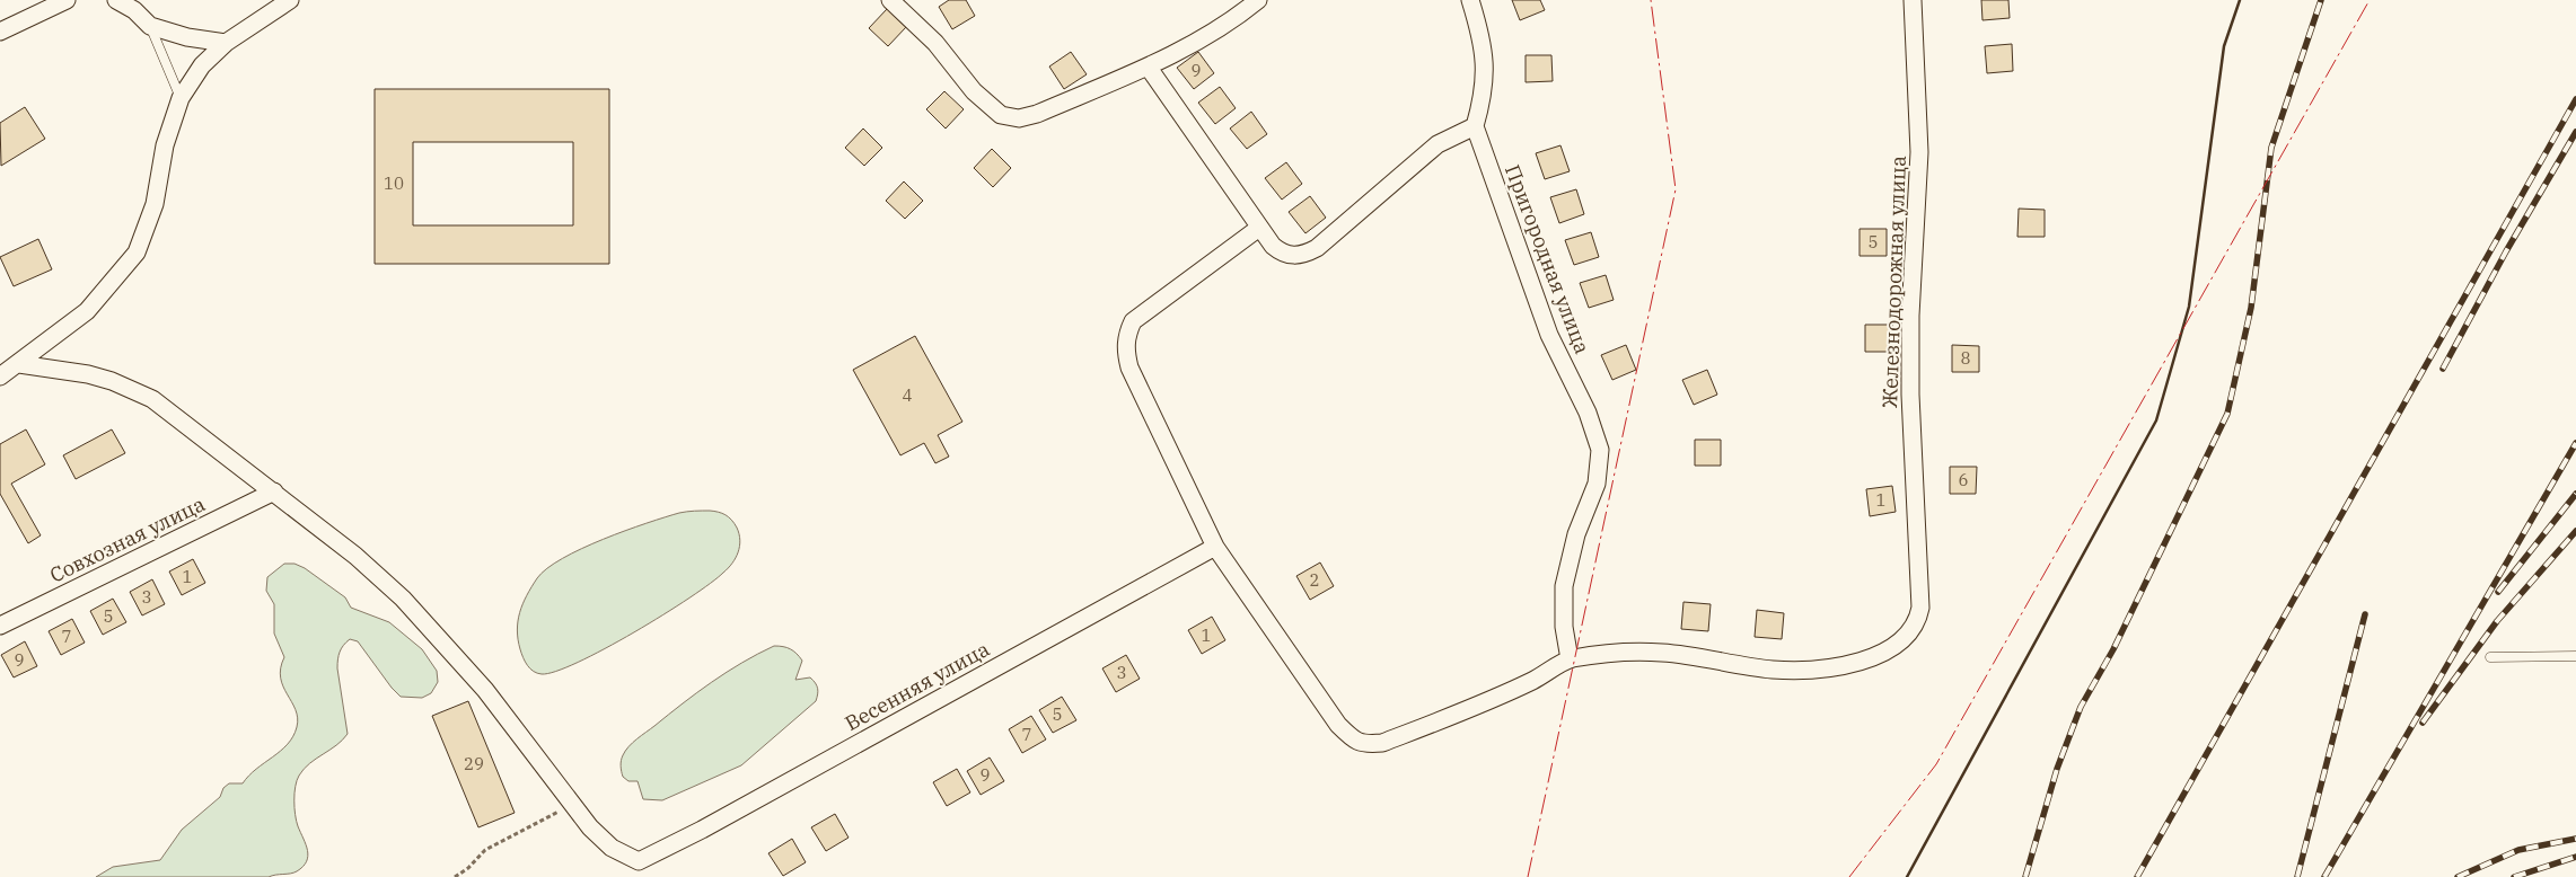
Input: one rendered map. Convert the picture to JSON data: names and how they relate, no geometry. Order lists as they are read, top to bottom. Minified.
{"streets":{"street":["Пригородная улица","Железнодорожная улица","Совхозная улица","Весенняя улица"]},"crossings":[["Пригородная улица","Железнодорожная улица"]],"house_numbers":["9","10","5","8","4","6","1","1","2","3","5","1","7","9","3","5","7","29","9"]}
